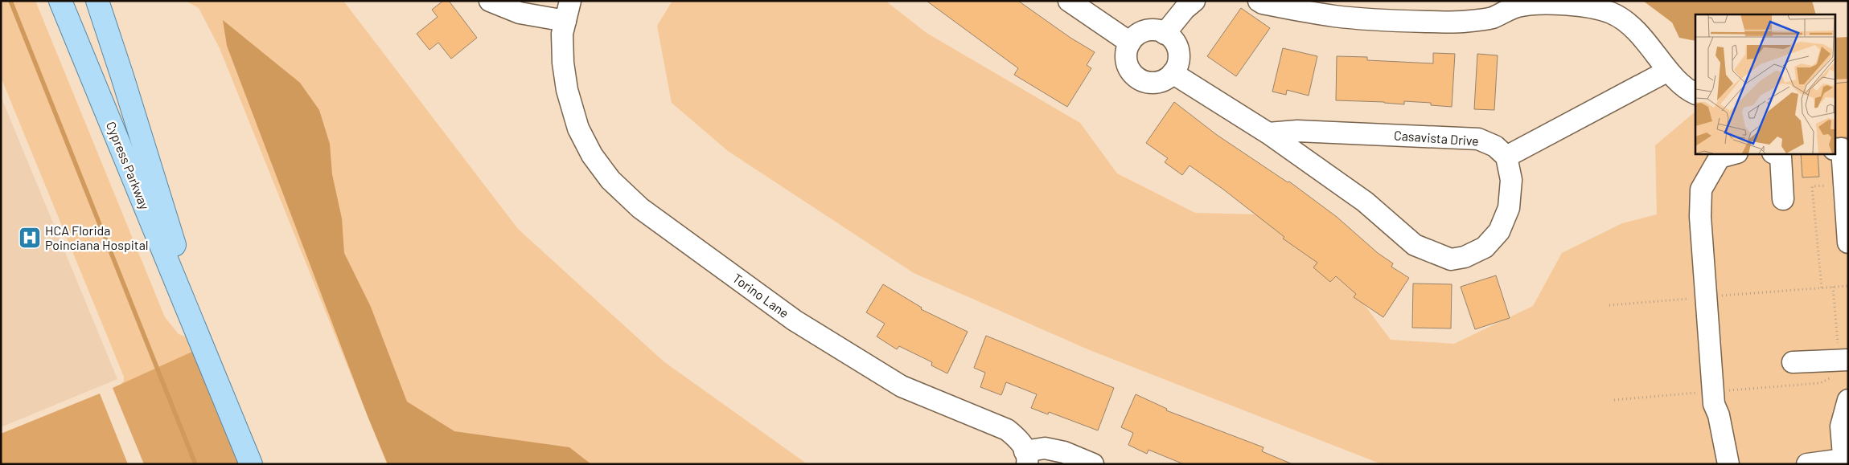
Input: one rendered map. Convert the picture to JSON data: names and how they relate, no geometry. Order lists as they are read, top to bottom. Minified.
{"streets":{"main road":["Cypress Parkway"],"street":["Casavista Drive","Torino Lane"]},"places":{"hospital":["HCA Florida Poinciana Hospital"]}}
